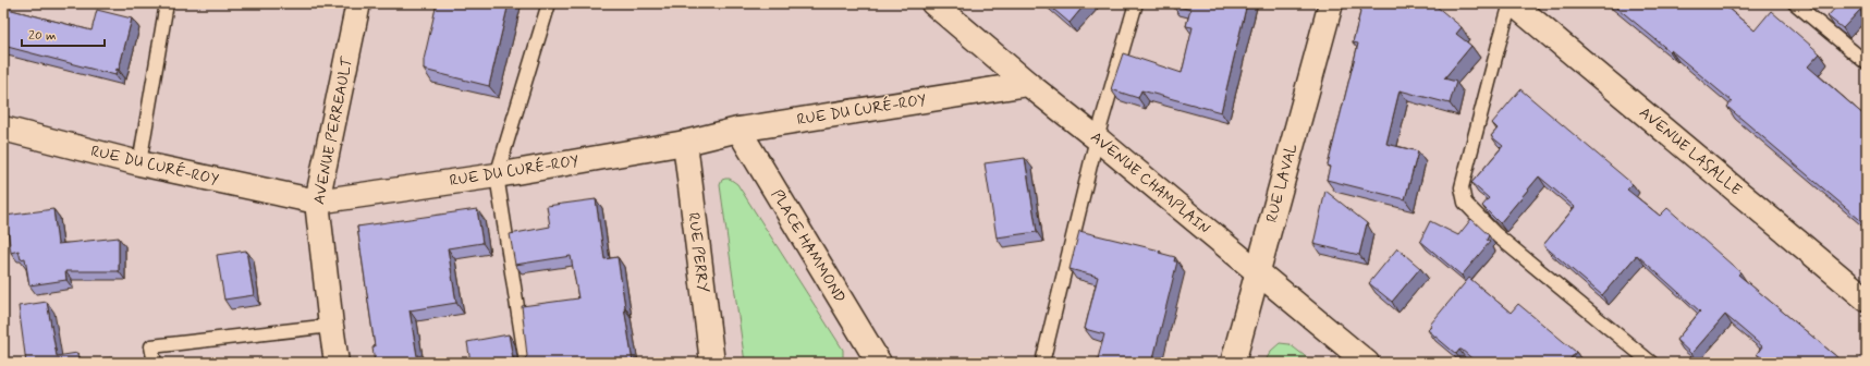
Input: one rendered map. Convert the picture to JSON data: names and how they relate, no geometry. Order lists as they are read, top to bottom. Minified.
{"streets":{"street":["RUE DU CURÉ-ROY","AVENUE PERREAULT","AVENUE LASALLE","AVENUE CHAMPLAIN","RUE LAVAL","PLACE HAMMOND","RUE PERRY"]},"crossings":[["RUE DU CURÉ-ROY","AVENUE PERREAULT"],["RUE DU CURÉ-ROY","AVENUE CHAMPLAIN"],["RUE DU CURÉ-ROY","PLACE HAMMOND"],["RUE DU CURÉ-ROY","RUE PERRY"],["AVENUE CHAMPLAIN","RUE LAVAL"]],"scale_bar":"20 m"}
